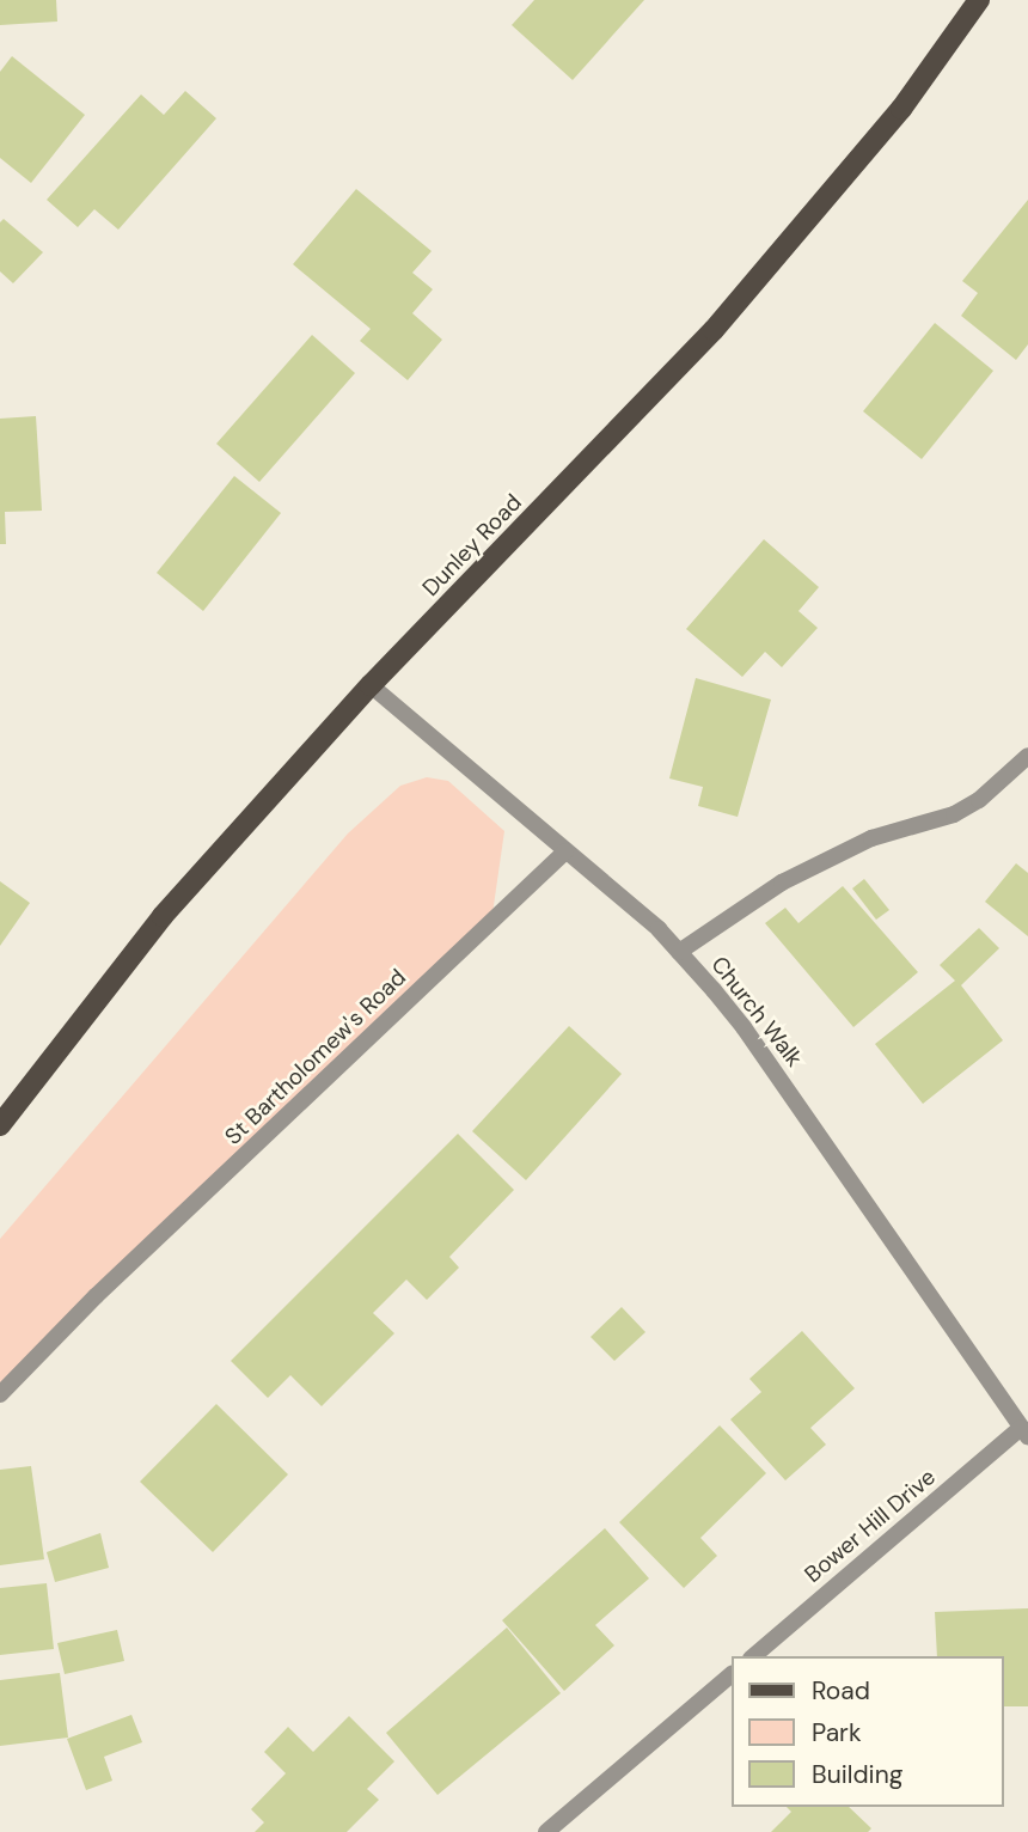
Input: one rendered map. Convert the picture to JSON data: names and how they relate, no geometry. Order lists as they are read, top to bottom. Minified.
{"streets":{"main road":["Dunley Road"],"street":["Church Walk","St Bartholomew's Road","Bower Hill Drive"]},"crossings":[["Dunley Road","Church Walk"],["Church Walk","St Bartholomew's Road"],["Church Walk","Bower Hill Drive"]],"legend":["Road","Park","Building"]}
